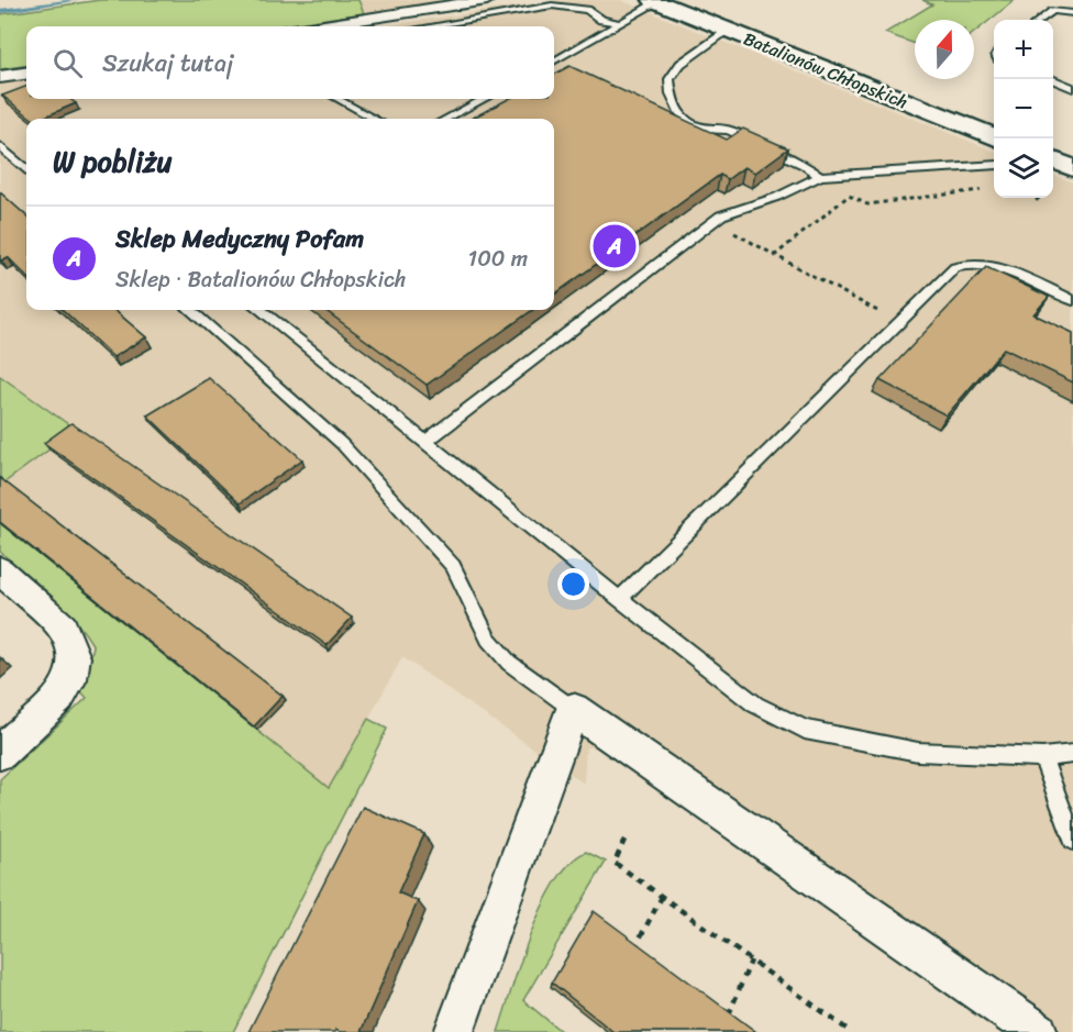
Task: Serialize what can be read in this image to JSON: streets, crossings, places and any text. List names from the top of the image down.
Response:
{
  "streets": {
    "street": ["Batalionów Chłopskich"]
  },
  "north": "top",
  "page": {
    "map_buttons": ["+", "−"],
    "search": "Szukaj tutaj",
    "heading": "W pobliżu",
    "list": [
      {
        "mark": "A",
        "name": "Sklep Medyczny Pofam",
        "note": "Sklep · Batalionów Chłopskich",
        "value": "100 m"
      }
    ],
    "pins": "A"
  }
}
